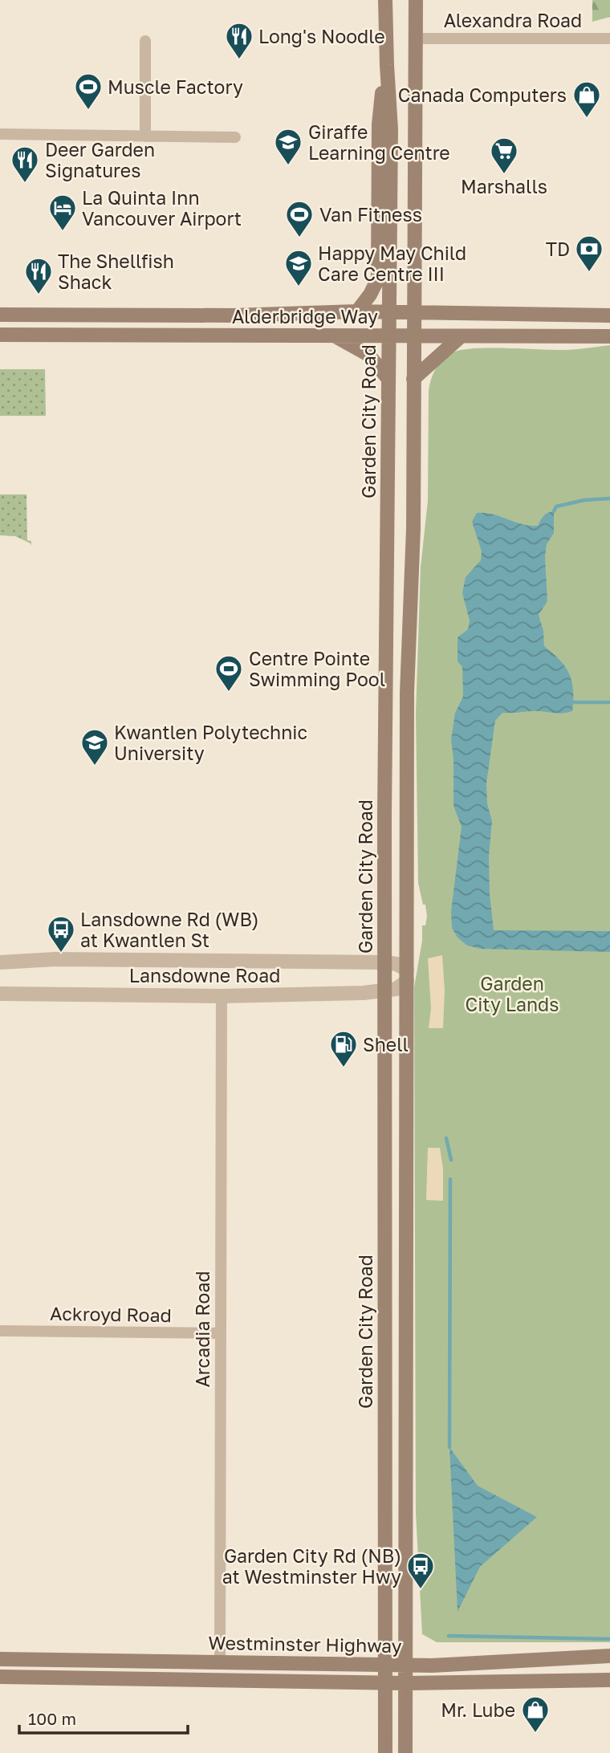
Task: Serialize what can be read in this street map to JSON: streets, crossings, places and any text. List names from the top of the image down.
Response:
{
  "streets": {
    "main road": ["Alderbridge Way", "Garden City Road", "Westminster Highway"],
    "street": [
      "Alexandra Road",
      "Lansdowne Road",
      "Ackroyd Road",
      "Arcadia Road"
    ]
  },
  "crossings": [
    ["Alderbridge Way", "Garden City Road"],
    ["Garden City Road", "Lansdowne Road"],
    ["Garden City Road", "Westminster Highway"],
    ["Lansdowne Road", "Arcadia Road"],
    ["Ackroyd Road", "Arcadia Road"],
    ["Arcadia Road", "Westminster Highway"]
  ],
  "parks": ["Garden City Lands"],
  "places": {
    "restaurant": ["Long's Noodle", "Deer Garden Signatures", "The Shellfish Shack"],
    "sports": ["Muscle Factory", "Van Fitness", "Centre Pointe Swimming Pool"],
    "shop": ["Canada Computers", "Mr. Lube"],
    "school or university": ["Giraffe Learning Centre", "Happy May Child Care Centre III", "Kwantlen Polytechnic University"],
    "supermarket": ["Marshalls"],
    "hotel": ["La Quinta Inn Vancouver Airport"],
    "bank": ["TD"],
    "bus stop": ["Lansdowne Rd (WB) at Kwantlen St", "Garden City Rd (NB) at Westminster Hwy"],
    "fuel station": ["Shell"]
  },
  "scale_bar": "100 m"
}
